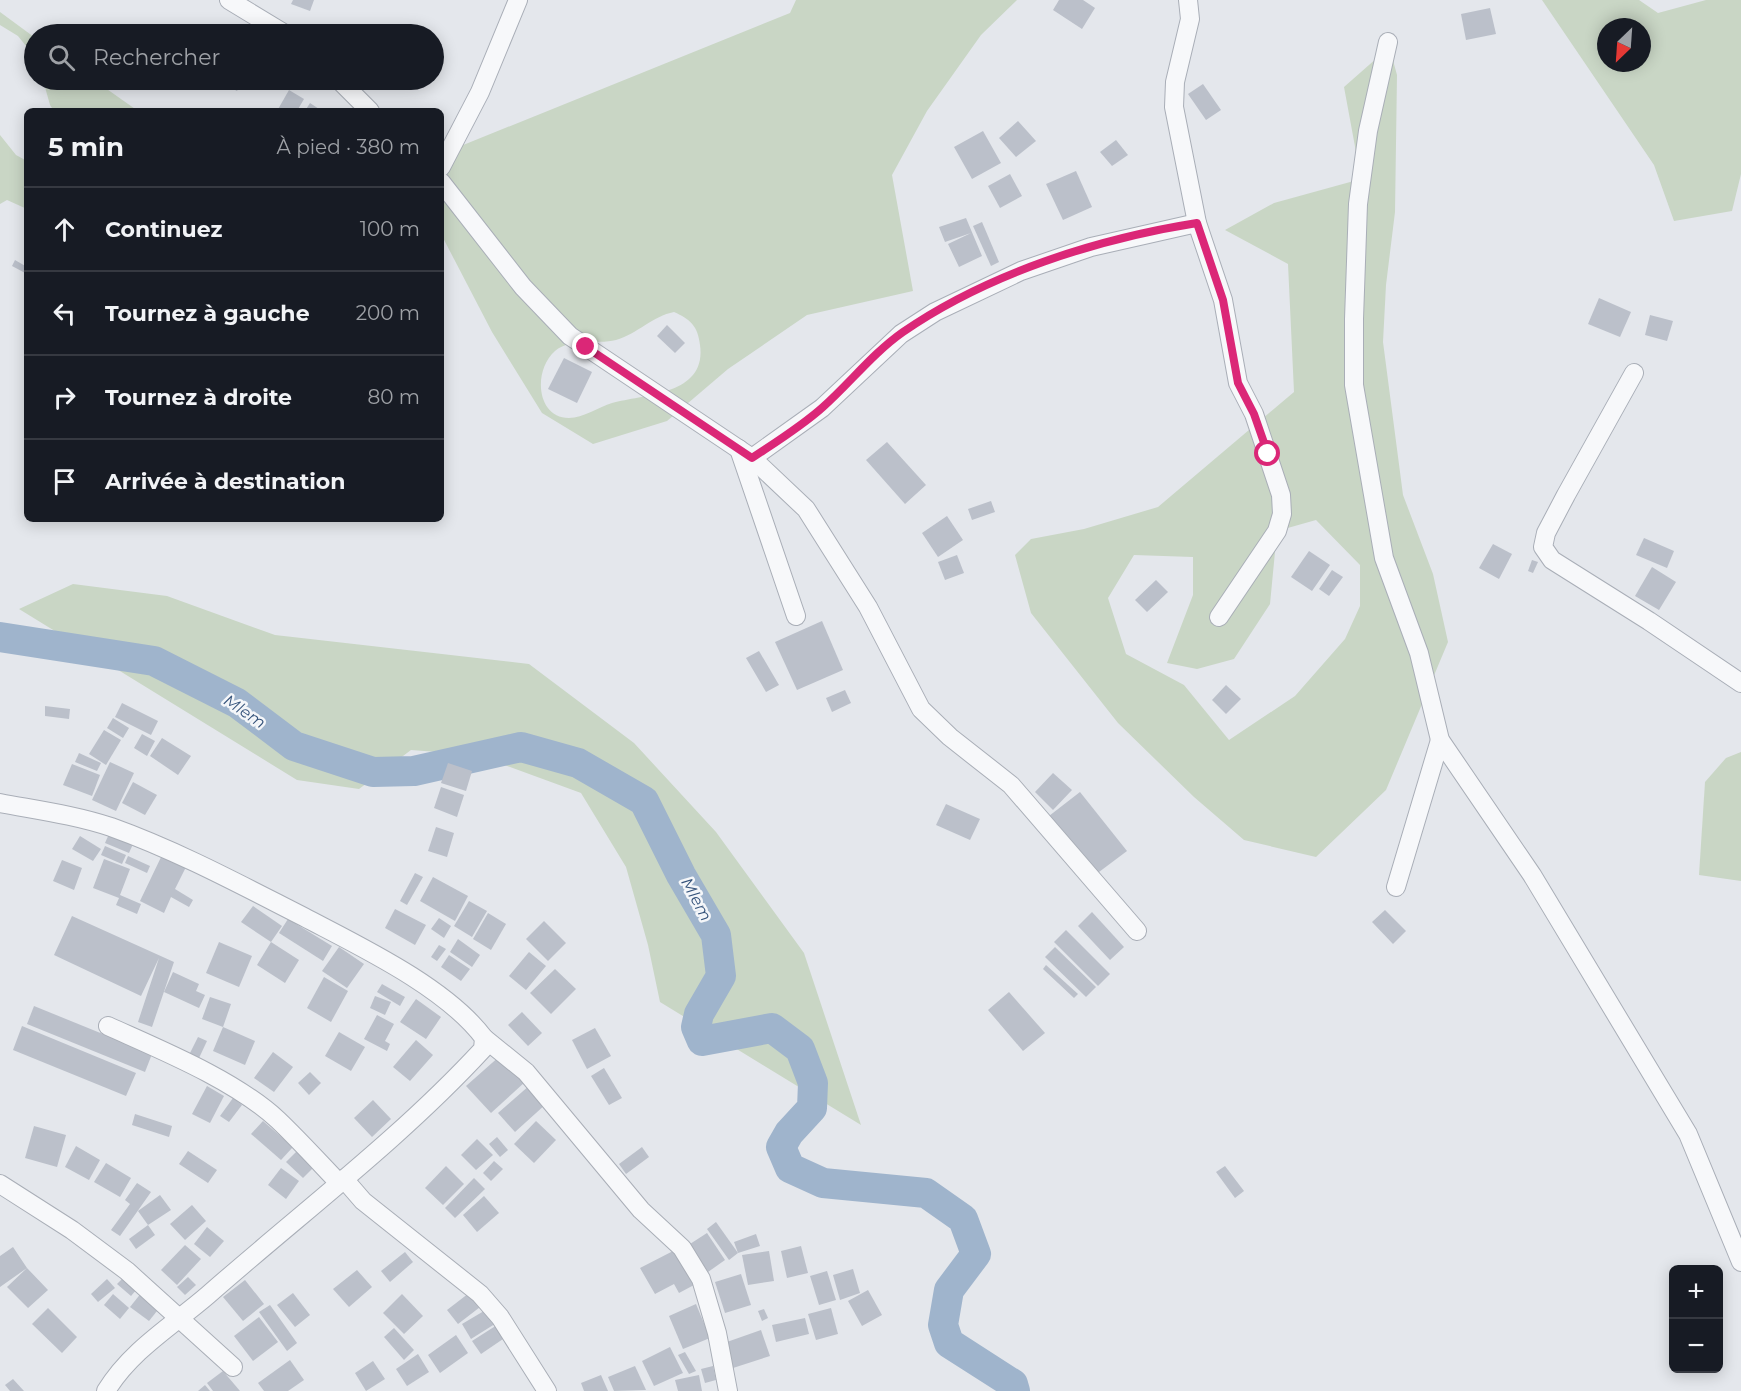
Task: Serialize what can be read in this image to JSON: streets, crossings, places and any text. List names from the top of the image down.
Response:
{
  "water": ["Mlem"],
  "north": "bottom left",
  "page": {
    "search": "Rechercher",
    "heading": ["5 min", "À pied · 380 m"],
    "list": [
      ["Continuez", "100 m"],
      ["Tournez à gauche", "200 m"],
      ["Tournez à droite", "80 m"],
      "Arrivée à destination"
    ],
    "map_buttons": ["+", "−"]
  }
}
